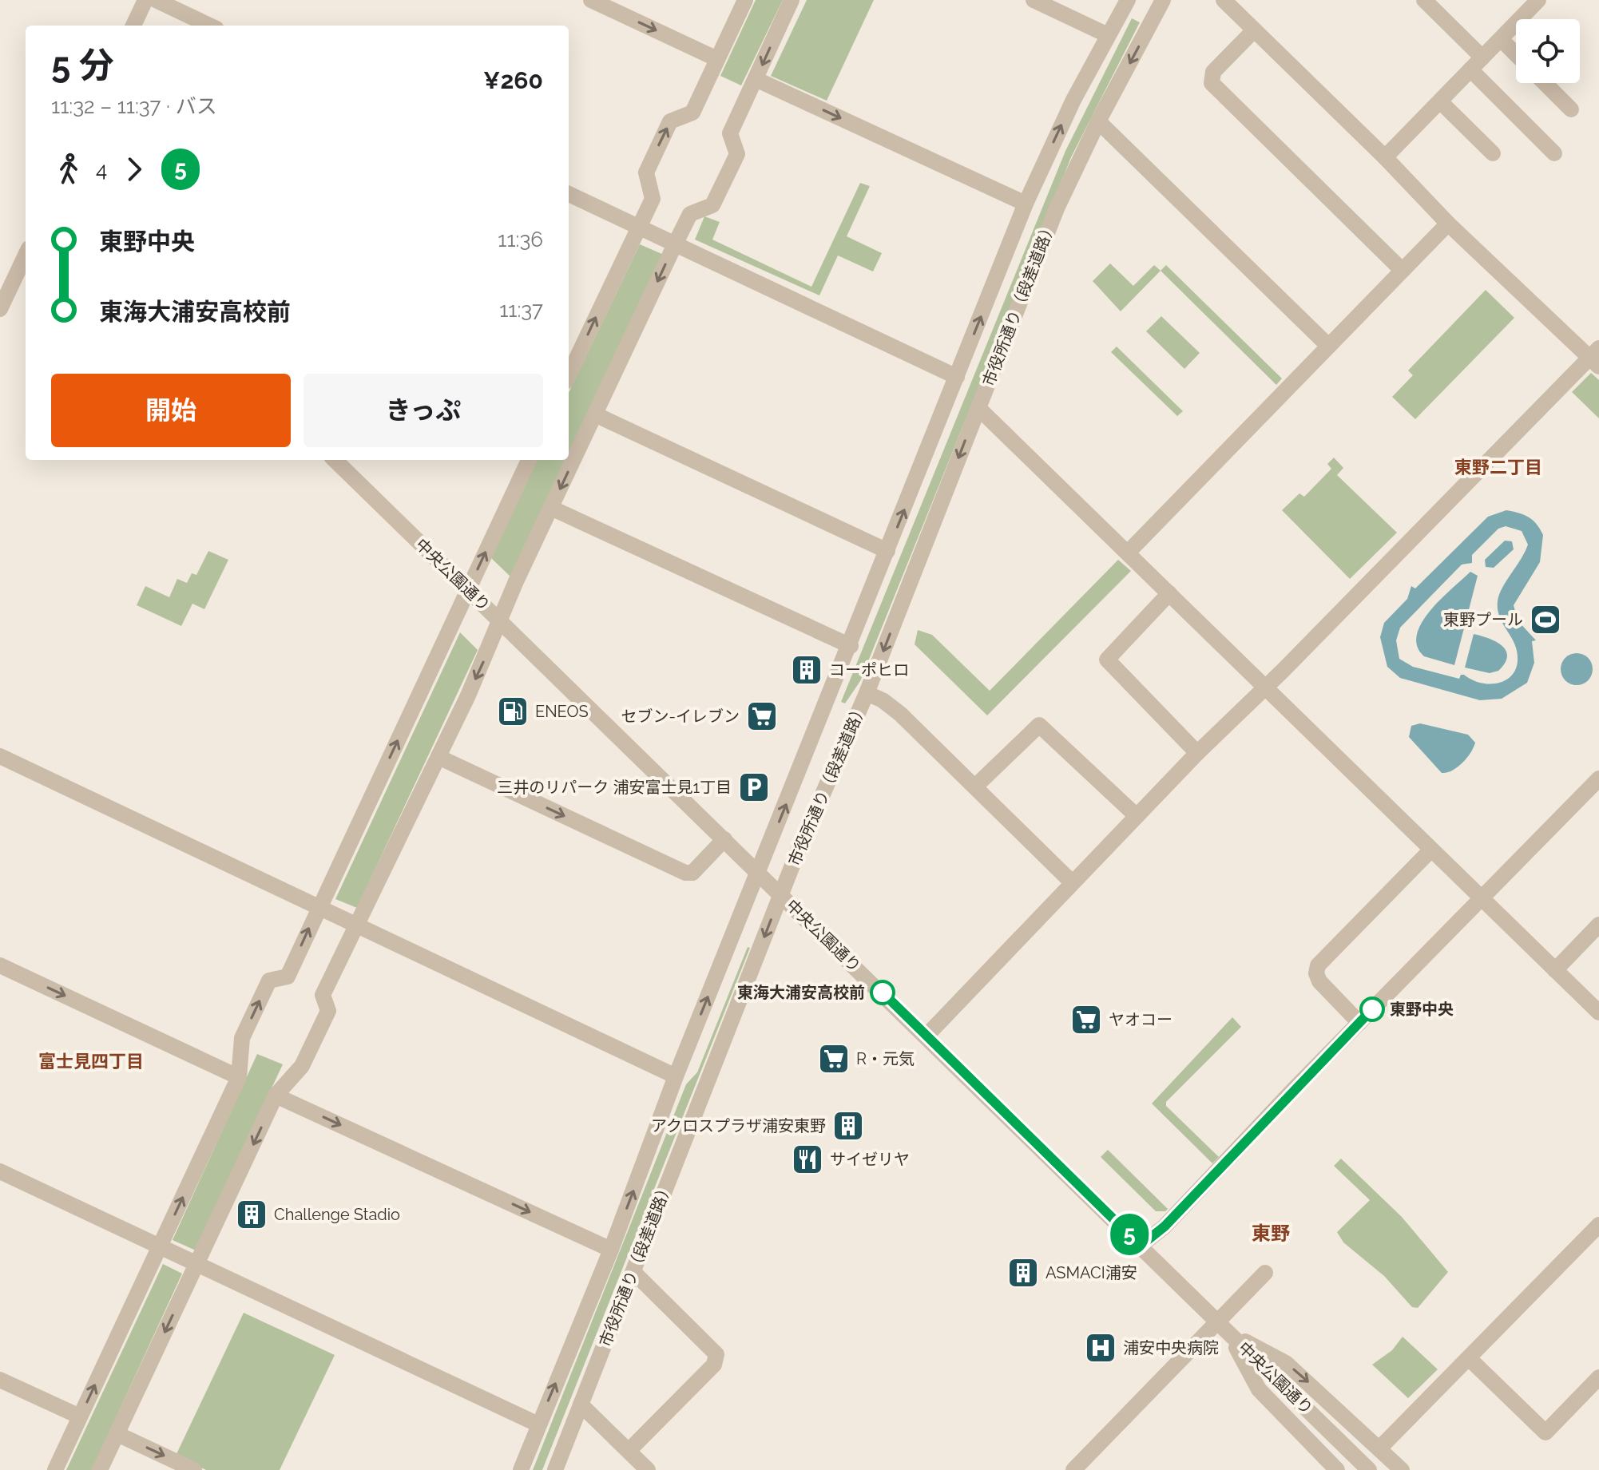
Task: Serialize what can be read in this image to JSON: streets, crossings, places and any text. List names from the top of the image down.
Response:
{
  "streets": {
    "street": ["市役所通り（段差道路）", "中央公園通り"]
  },
  "crossings": [
    ["市役所通り（段差道路）", "中央公園通り"]
  ],
  "districts": ["東野二丁目", "富士見四丁目", "東野"],
  "places": {
    "sports": ["東野プール"],
    "building": [
      "コーポヒロ",
      "アクロスプラザ浦安東野",
      "Challenge Stadio",
      "ASMACI浦安"
    ],
    "fuel station": ["ENEOS"],
    "supermarket": ["セブン-イレブン", "ヤオコー", "R・元気"],
    "parking": ["三井のリパーク 浦安富士見1丁目"],
    "other": ["東海大浦安高校前", "東野中央"],
    "restaurant": ["サイゼリヤ"],
    "hospital": ["浦安中央病院"]
  },
  "lines": ["bus line 5"],
  "page": {
    "on_map": "5",
    "heading": ["5 分", "11:32 – 11:37 · バス", "¥260"],
    "legs": ["4", "5"],
    "list": [
      {
        "name": "東野中央",
        "value": "11:36"
      },
      {
        "name": "東海大浦安高校前",
        "value": "11:37"
      }
    ],
    "buttons": ["開始", "きっぷ"]
  }
}
